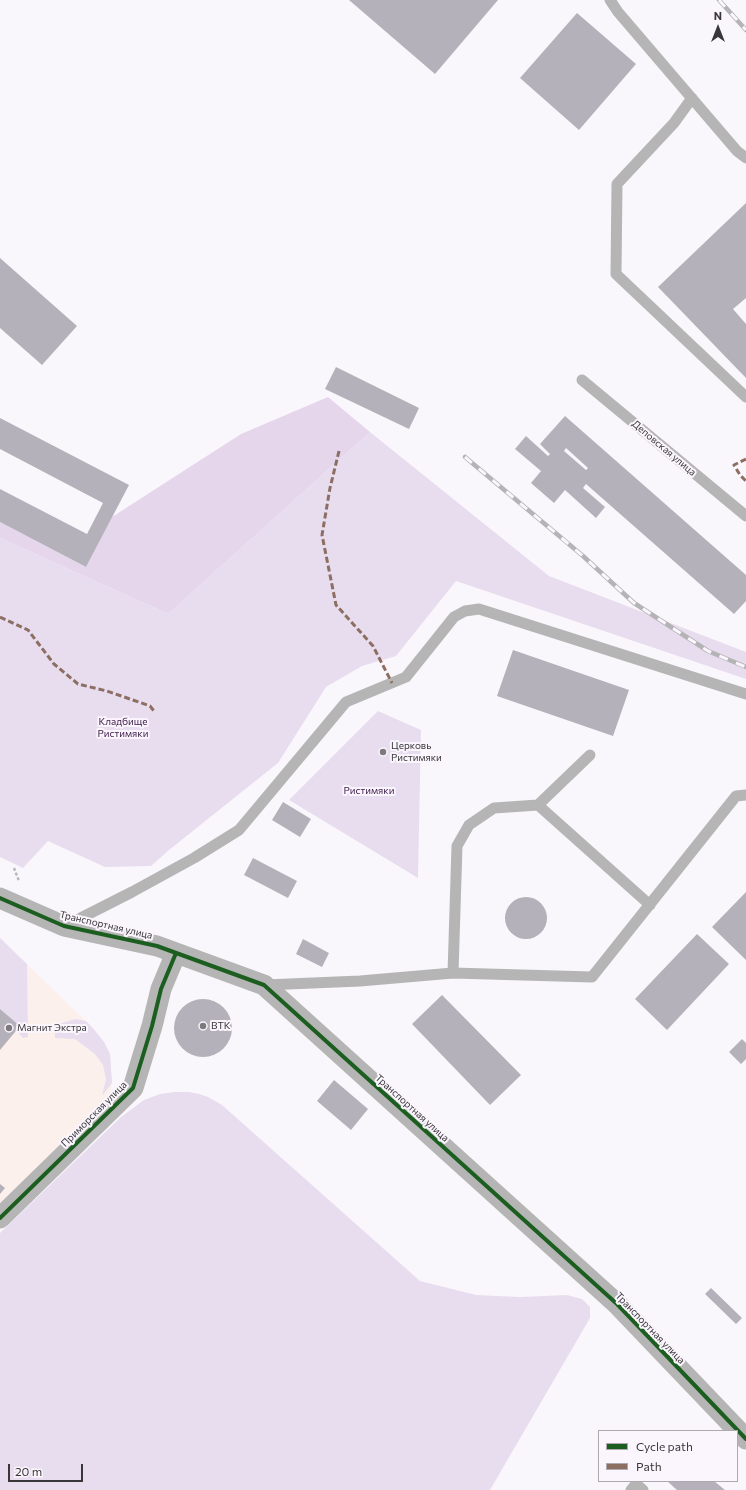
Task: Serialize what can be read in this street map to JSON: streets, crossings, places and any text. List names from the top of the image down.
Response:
{
  "streets": {
    "street": ["Транспортная улица", "Приморская улица"],
    "lane": ["Деповская улица"]
  },
  "crossings": [
    ["Транспортная улица", "Приморская улица"]
  ],
  "parks": ["Кладбище Ристимяки", "Ристимяки"],
  "places": ["Церковь Ристимяки", "ВТК", "Магнит Экстра"],
  "legend": ["Cycle path", "Path"],
  "scale_bar": "20 m",
  "north": "top"
}
